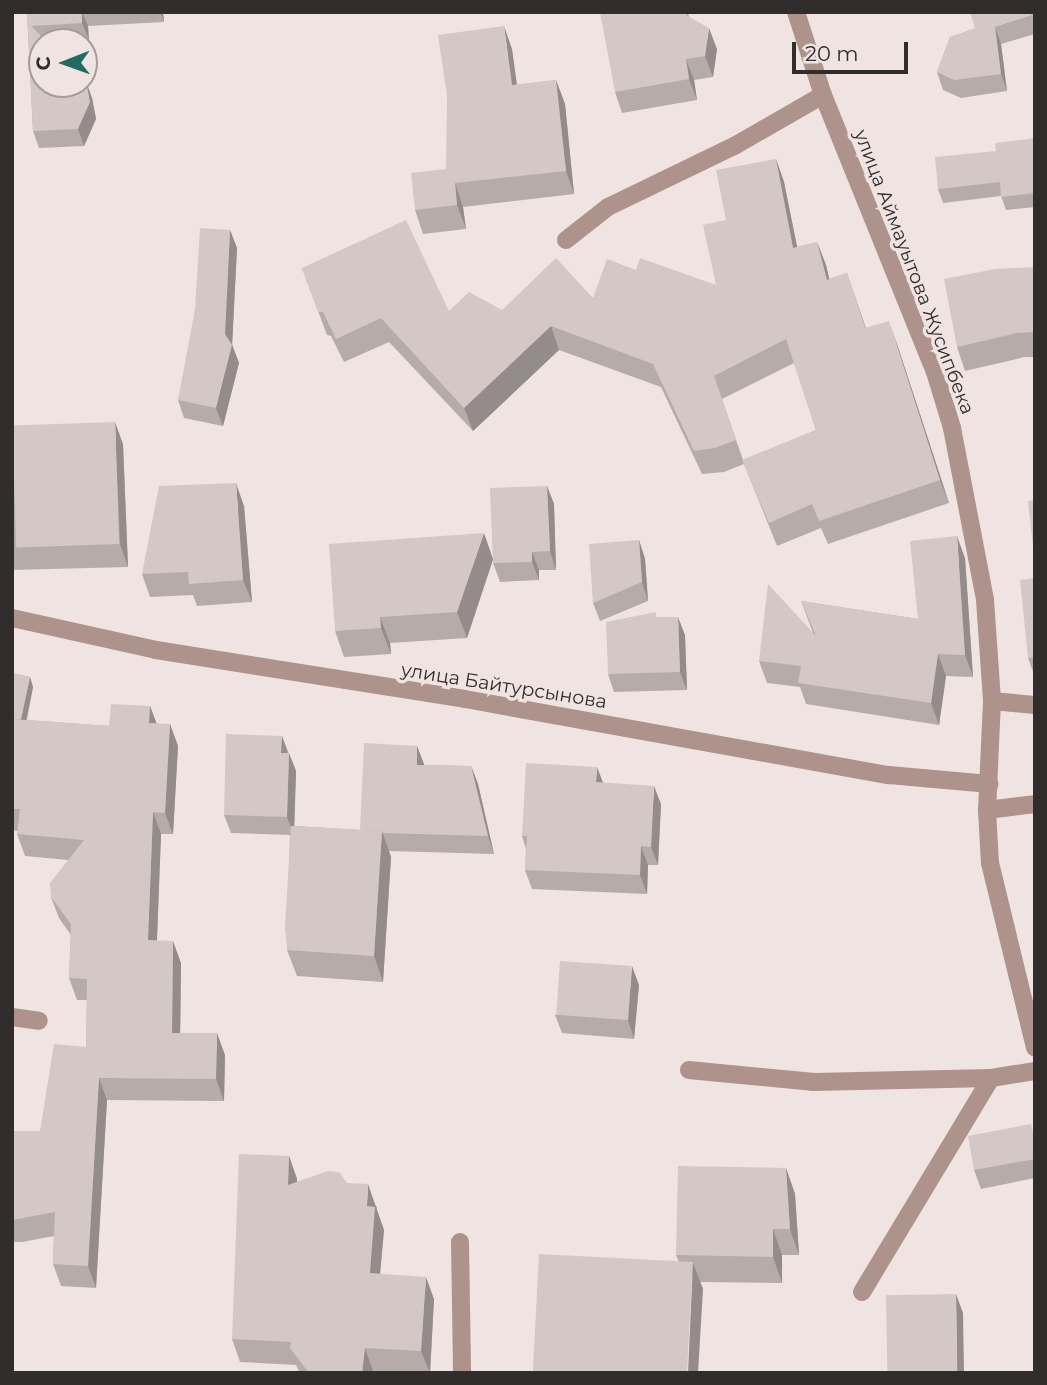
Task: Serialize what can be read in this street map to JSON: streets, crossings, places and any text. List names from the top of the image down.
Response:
{
  "streets": {
    "street": ["улица Аймауытова Жусипбека", "улица Байтурсынова"]
  },
  "crossings": [
    ["улица Аймауытова Жусипбека", "улица Байтурсынова"]
  ],
  "scale_bar": "20 m",
  "north": "left"
}
